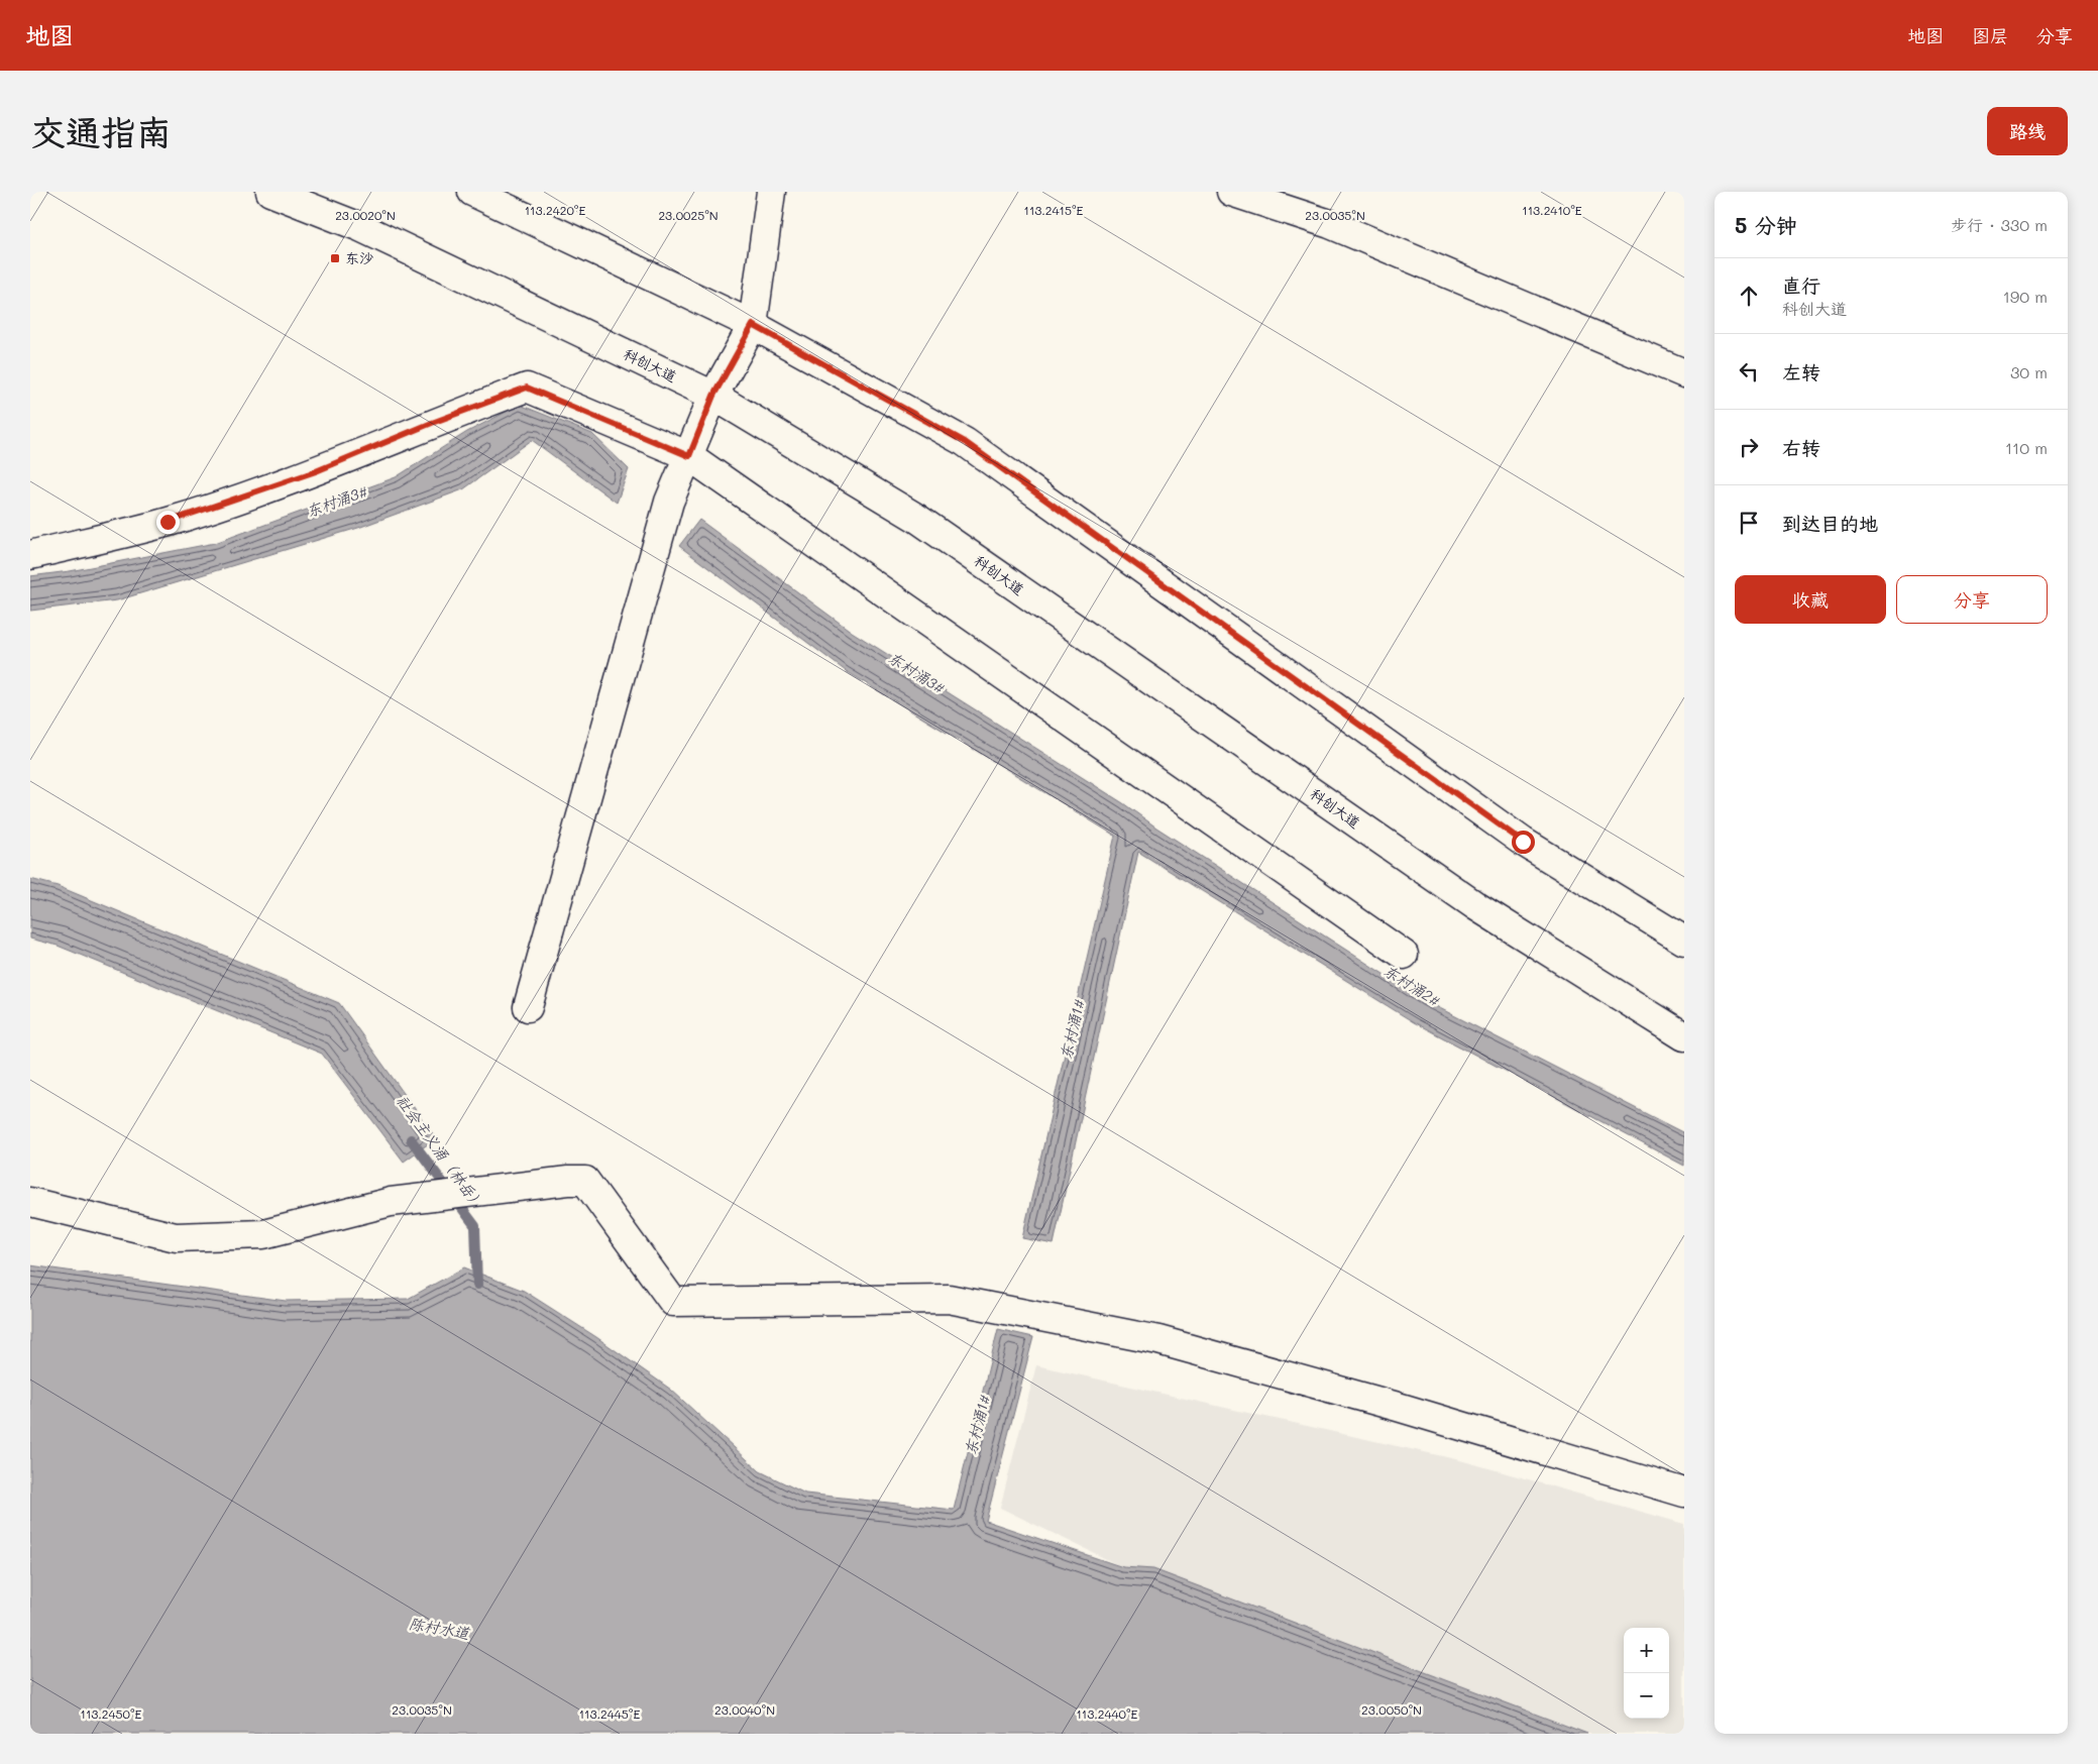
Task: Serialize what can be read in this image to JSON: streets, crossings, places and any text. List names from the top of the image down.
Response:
{
  "streets": {
    "street": ["科创大道"]
  },
  "water": [
    "东村涌3#",
    "东村涌2#",
    "东村涌1#",
    "社会主义涌（林岳）",
    "陈村水道"
  ],
  "places": {
    "transit": ["东沙"]
  },
  "page": {
    "header": "地图",
    "nav": ["地图", "图层", "分享"],
    "buttons": [
      "路线",
      ["收藏", "分享"]
    ],
    "title": "交通指南",
    "heading": ["5 分钟", "步行 · 330 m"],
    "list": [
      ["直行", "科创大道", "190 m"],
      ["左转", "30 m"],
      ["右转", "110 m"],
      "到达目的地"
    ],
    "map_buttons": ["+", "−"]
  },
  "coordinates": [
    "113.2420°E",
    "113.2415°E",
    "113.2410°E",
    "23.0020°N",
    "23.0025°N",
    "23.0035°N",
    "23.0040°N",
    "23.0050°N",
    "113.2450°E",
    "113.2445°E",
    "113.2440°E"
  ]
}
